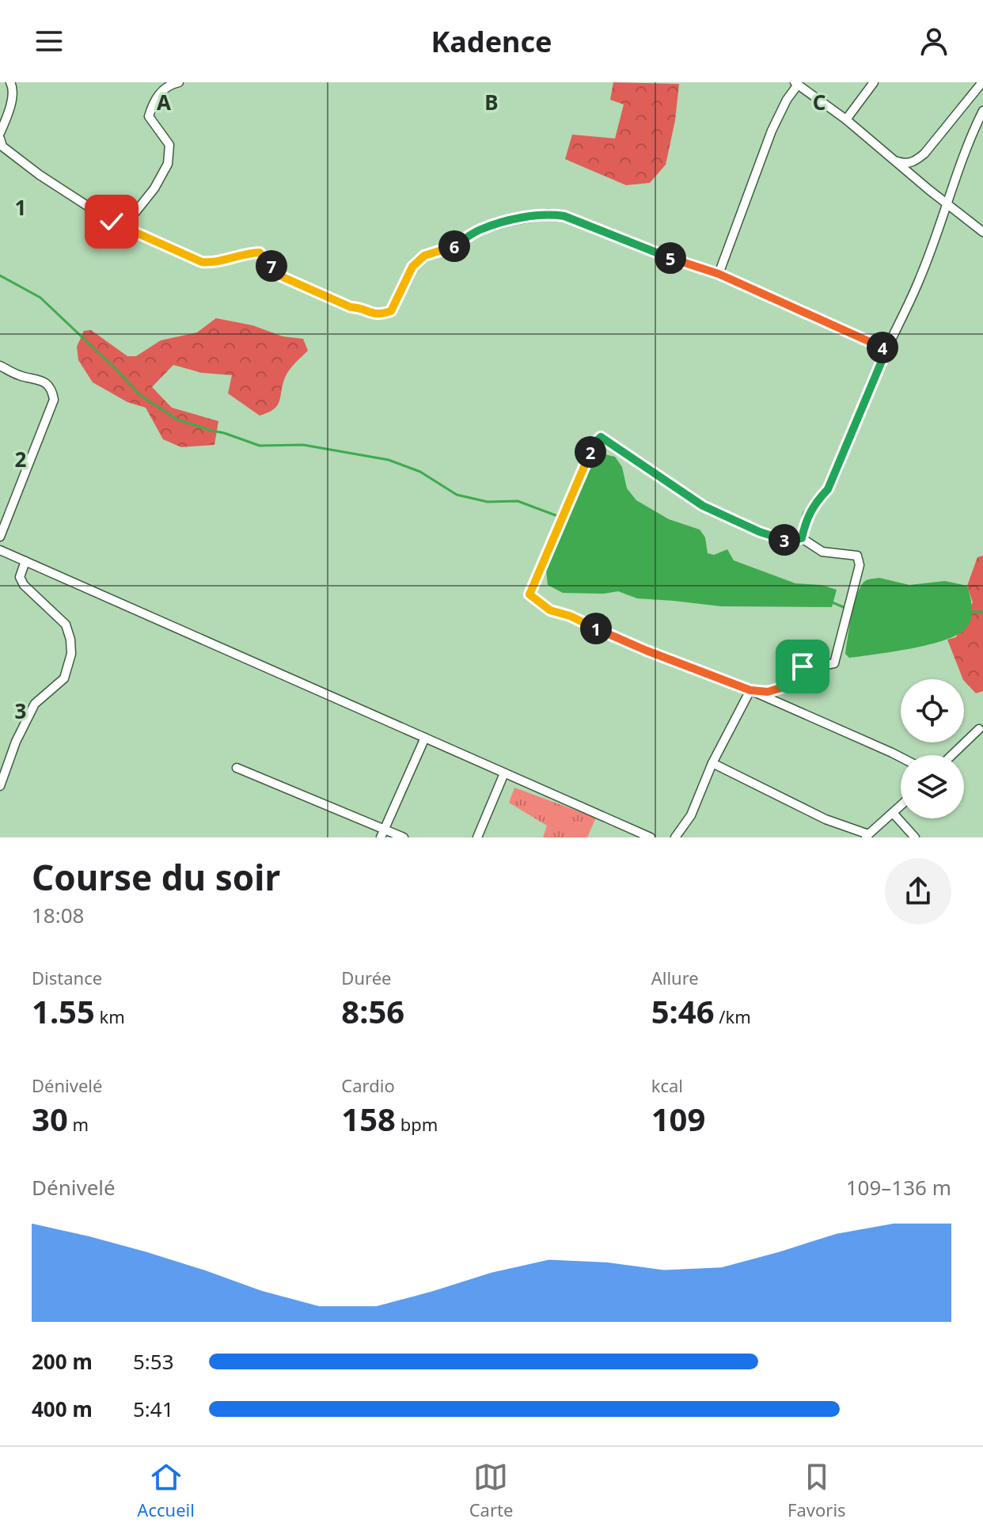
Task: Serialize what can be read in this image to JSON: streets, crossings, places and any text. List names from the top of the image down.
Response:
{
  "page": {
    "header": "Kadence",
    "pins": [
      "6",
      "5",
      "7",
      "4",
      "2",
      "3",
      "1"
    ],
    "heading": ["Course du soir", "18:08"],
    "stats": [
      ["Distance", "1.55 km"],
      ["Durée", "8:56"],
      ["Allure", "5:46 /km"],
      ["Dénivelé", "30 m"],
      ["Cardio", "158 bpm"],
      ["kcal", "109"]
    ],
    "chart": ["Dénivelé", "109–136 m"],
    "list": [
      {
        "name": "200 m",
        "note": "5:53"
      },
      {
        "name": "400 m",
        "note": "5:41"
      }
    ],
    "tabs": ["Accueil", "Carte", "Favoris"]
  },
  "grid": {
    "columns": ["A", "B", "C"],
    "rows": ["1", "2", "3"]
  }
}
